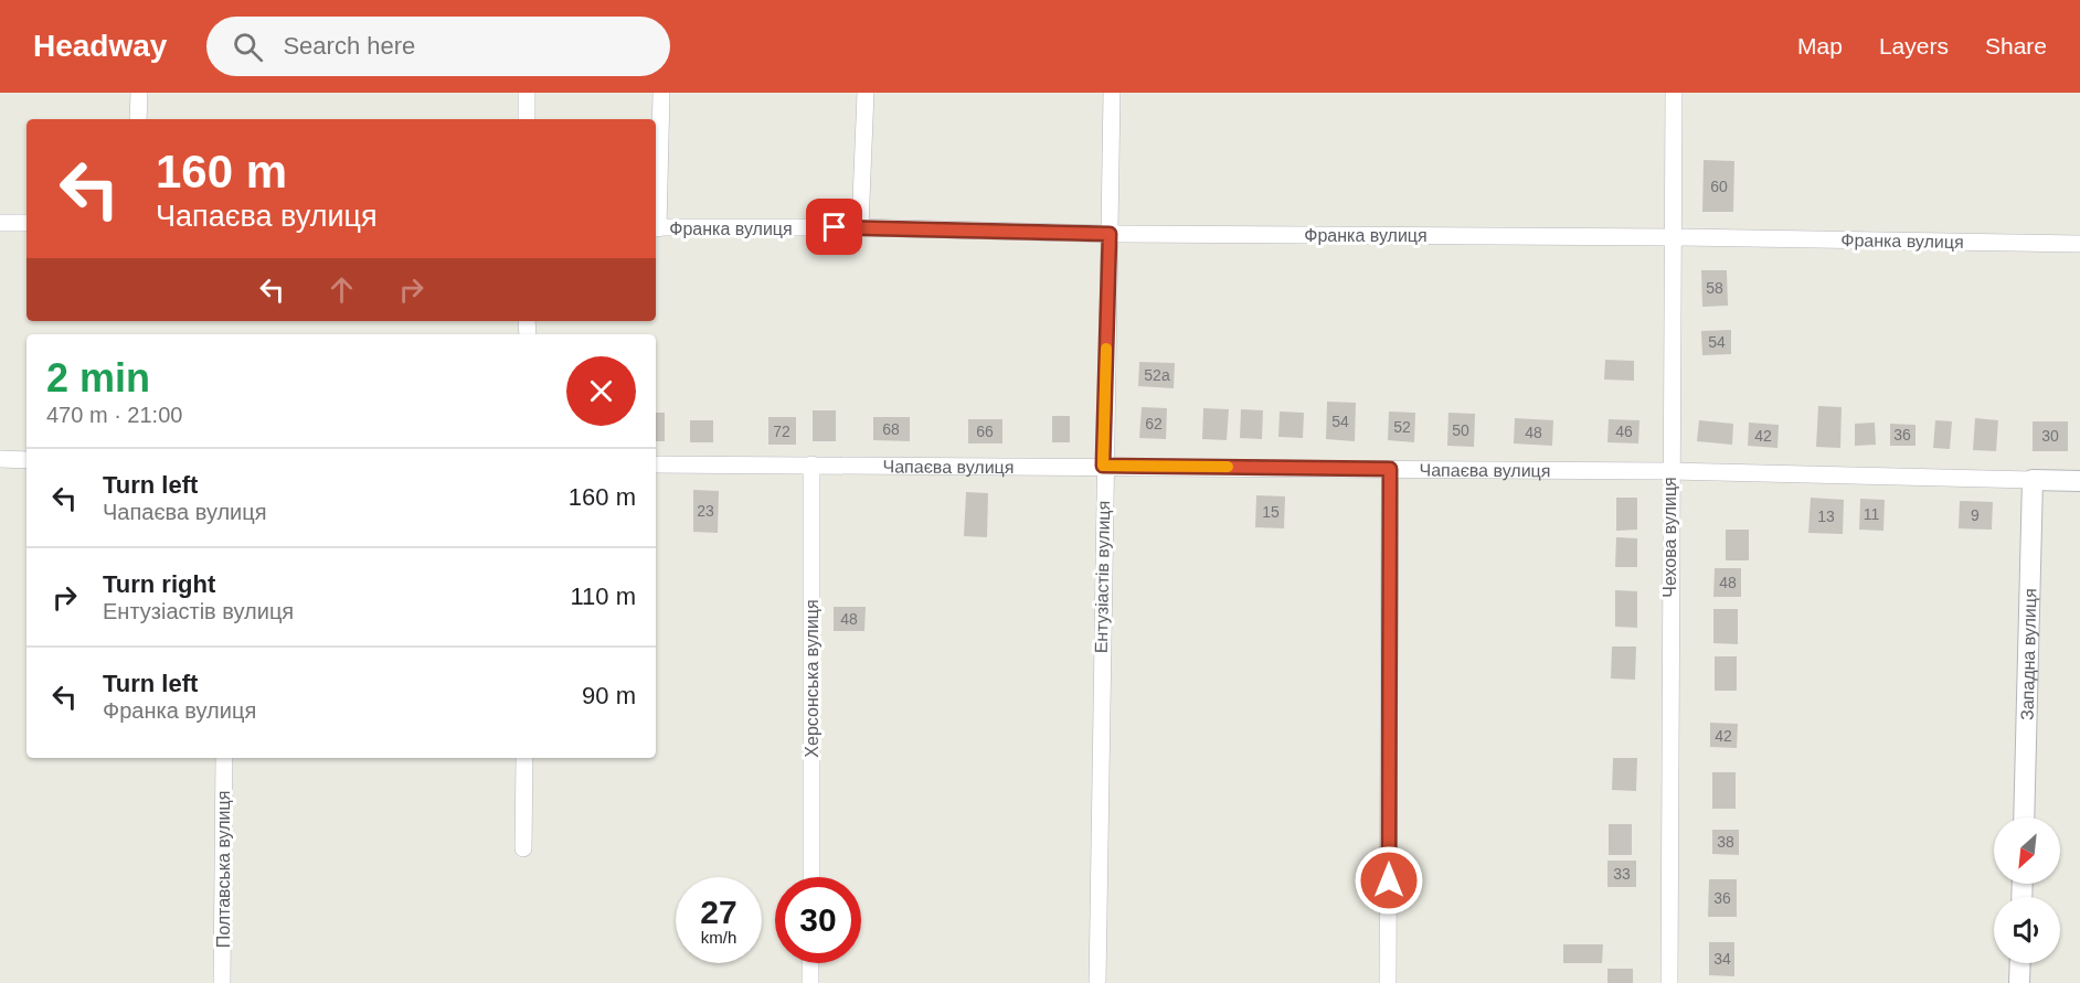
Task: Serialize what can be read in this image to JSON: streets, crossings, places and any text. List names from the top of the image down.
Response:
{
  "streets": {
    "street": [
      "Франка вулиця",
      "Чапаєва вулиця",
      "Чехова вулиця",
      "Ентузіастів вулиця",
      "Западна вулиця",
      "Херсонська вулиця",
      "Полтавська вулиця"
    ]
  },
  "crossings": [
    ["Франка вулиця", "Чехова вулиця"],
    ["Франка вулиця", "Ентузіастів вулиця"],
    ["Чапаєва вулиця", "Чехова вулиця"],
    ["Чапаєва вулиця", "Ентузіастів вулиця"],
    ["Чапаєва вулиця", "Западна вулиця"],
    ["Чапаєва вулиця", "Херсонська вулиця"]
  ],
  "house_numbers": [
    "60",
    "58",
    "54",
    "52а",
    "54",
    "62",
    "52",
    "68",
    "50",
    "72",
    "66",
    "46",
    "48",
    "36",
    "42",
    "30",
    "23",
    "15",
    "11",
    "9",
    "13",
    "48",
    "48",
    "42",
    "38",
    "33",
    "36",
    "34"
  ],
  "north": "bottom left",
  "page": {
    "header": "Headway",
    "search": "Search here",
    "nav": ["Map", "Layers", "Share"],
    "turn": ["160 m", "Чапаєва вулиця"],
    "heading": ["2 min", "470 m · 21:00"],
    "list": [
      {
        "name": "Turn left",
        "note": "Чапаєва вулиця",
        "value": "160 m"
      },
      {
        "name": "Turn right",
        "note": "Ентузіастів вулиця",
        "value": "110 m"
      },
      {
        "name": "Turn left",
        "note": "Франка вулиця",
        "value": "90 m"
      }
    ],
    "speed": "27 km/h",
    "limit": "30"
  }
}
